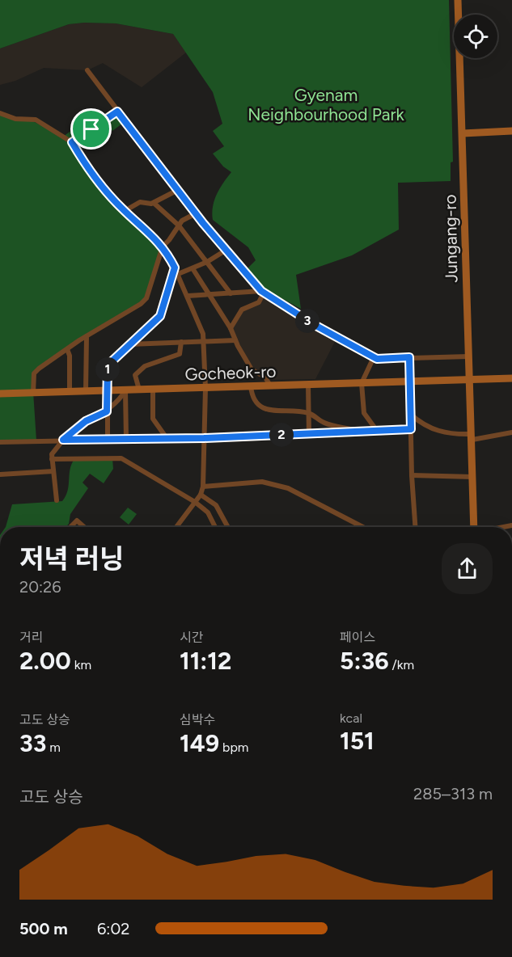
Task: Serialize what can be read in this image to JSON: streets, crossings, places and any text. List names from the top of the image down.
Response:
{
  "streets": {
    "main road": ["Jungang-ro", "Gocheok-ro"]
  },
  "crossings": [
    ["Jungang-ro", "Gocheok-ro"]
  ],
  "parks": ["Gyenam Neighbourhood Park"],
  "page": {
    "pins": ["3", "1", "2"],
    "heading": ["저녁 러닝", "20:26"],
    "stats": [
      ["거리", "2.00 km"],
      ["시간", "11:12"],
      ["페이스", "5:36 /km"],
      ["고도 상승", "33 m"],
      ["심박수", "149 bpm"],
      ["kcal", "151"]
    ],
    "chart": ["고도 상승", "285–313 m"],
    "list": [
      {
        "name": "500 m",
        "note": "6:02"
      }
    ]
  }
}
